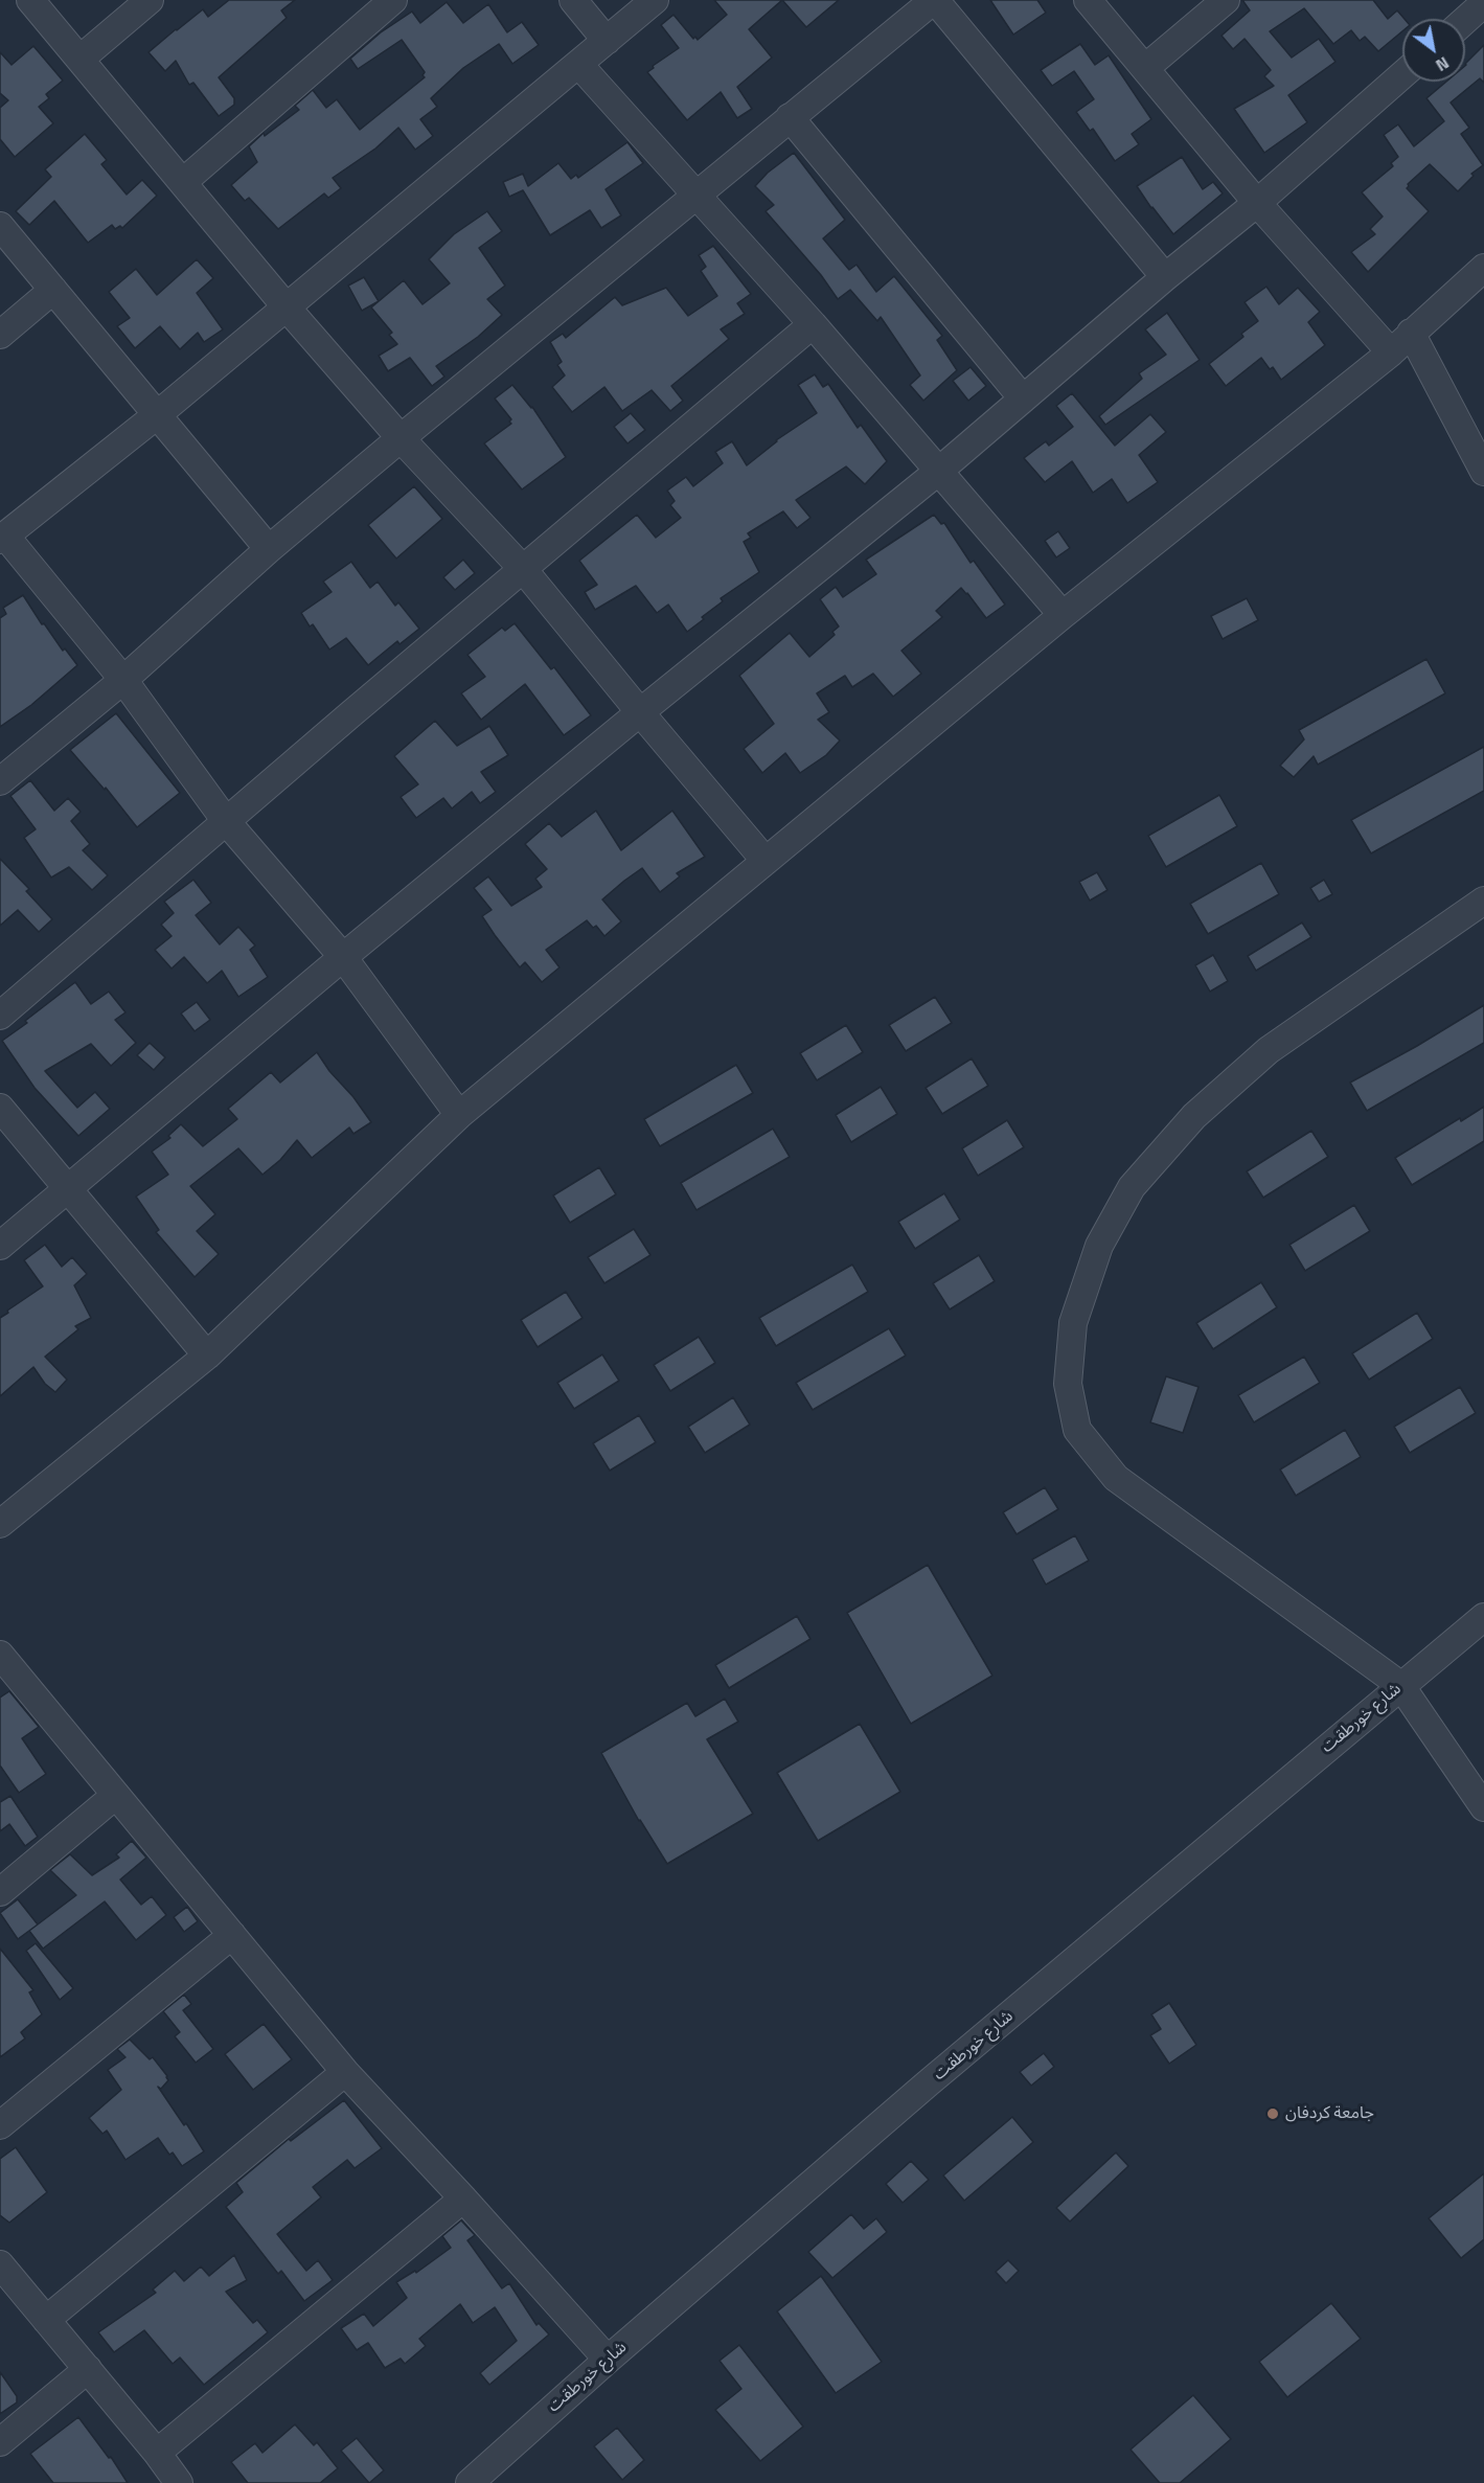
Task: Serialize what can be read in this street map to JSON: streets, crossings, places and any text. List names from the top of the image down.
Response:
{
  "streets": {
    "street": ["شارع خورطقت"]
  },
  "places": ["جامعة كردفان"],
  "north": "bottom right"
}
